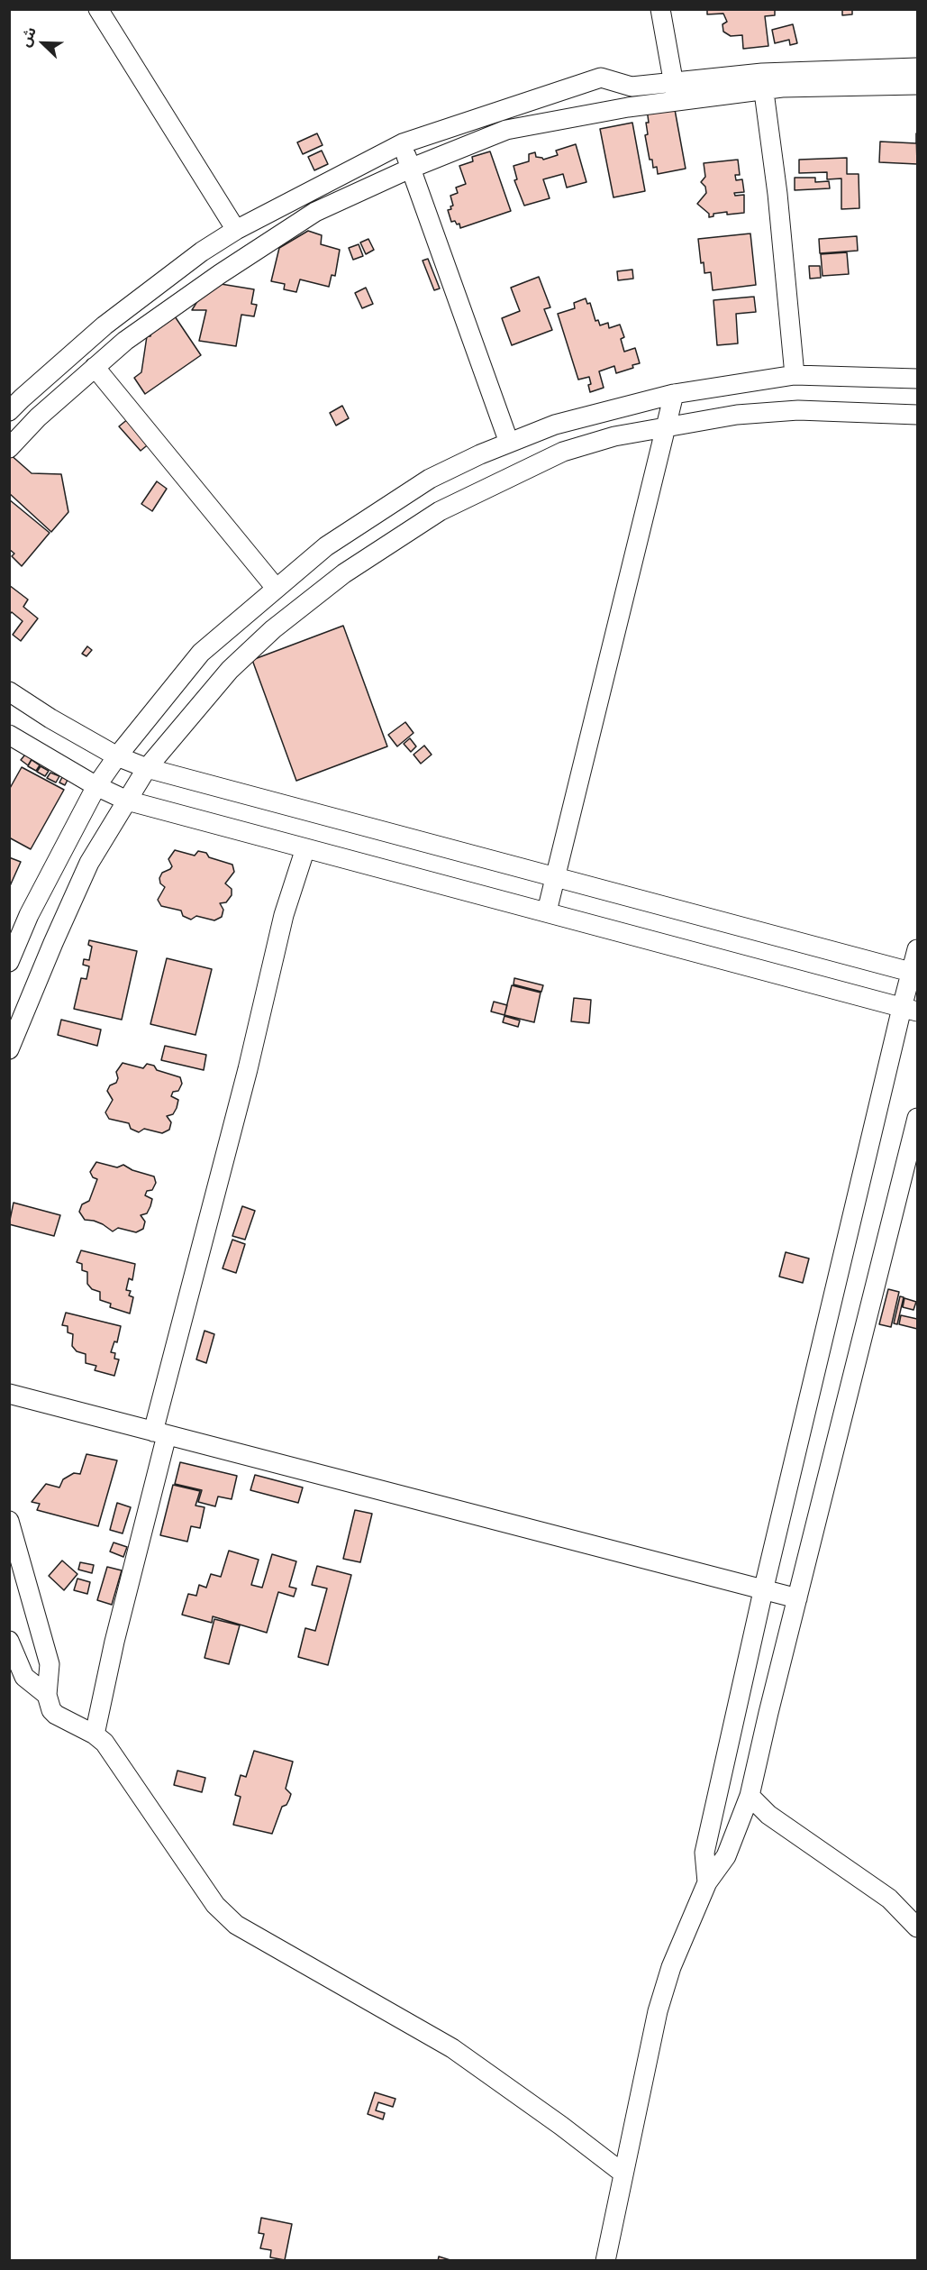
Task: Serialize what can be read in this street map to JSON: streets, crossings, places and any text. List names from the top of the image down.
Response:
{
  "north": "top left"
}
